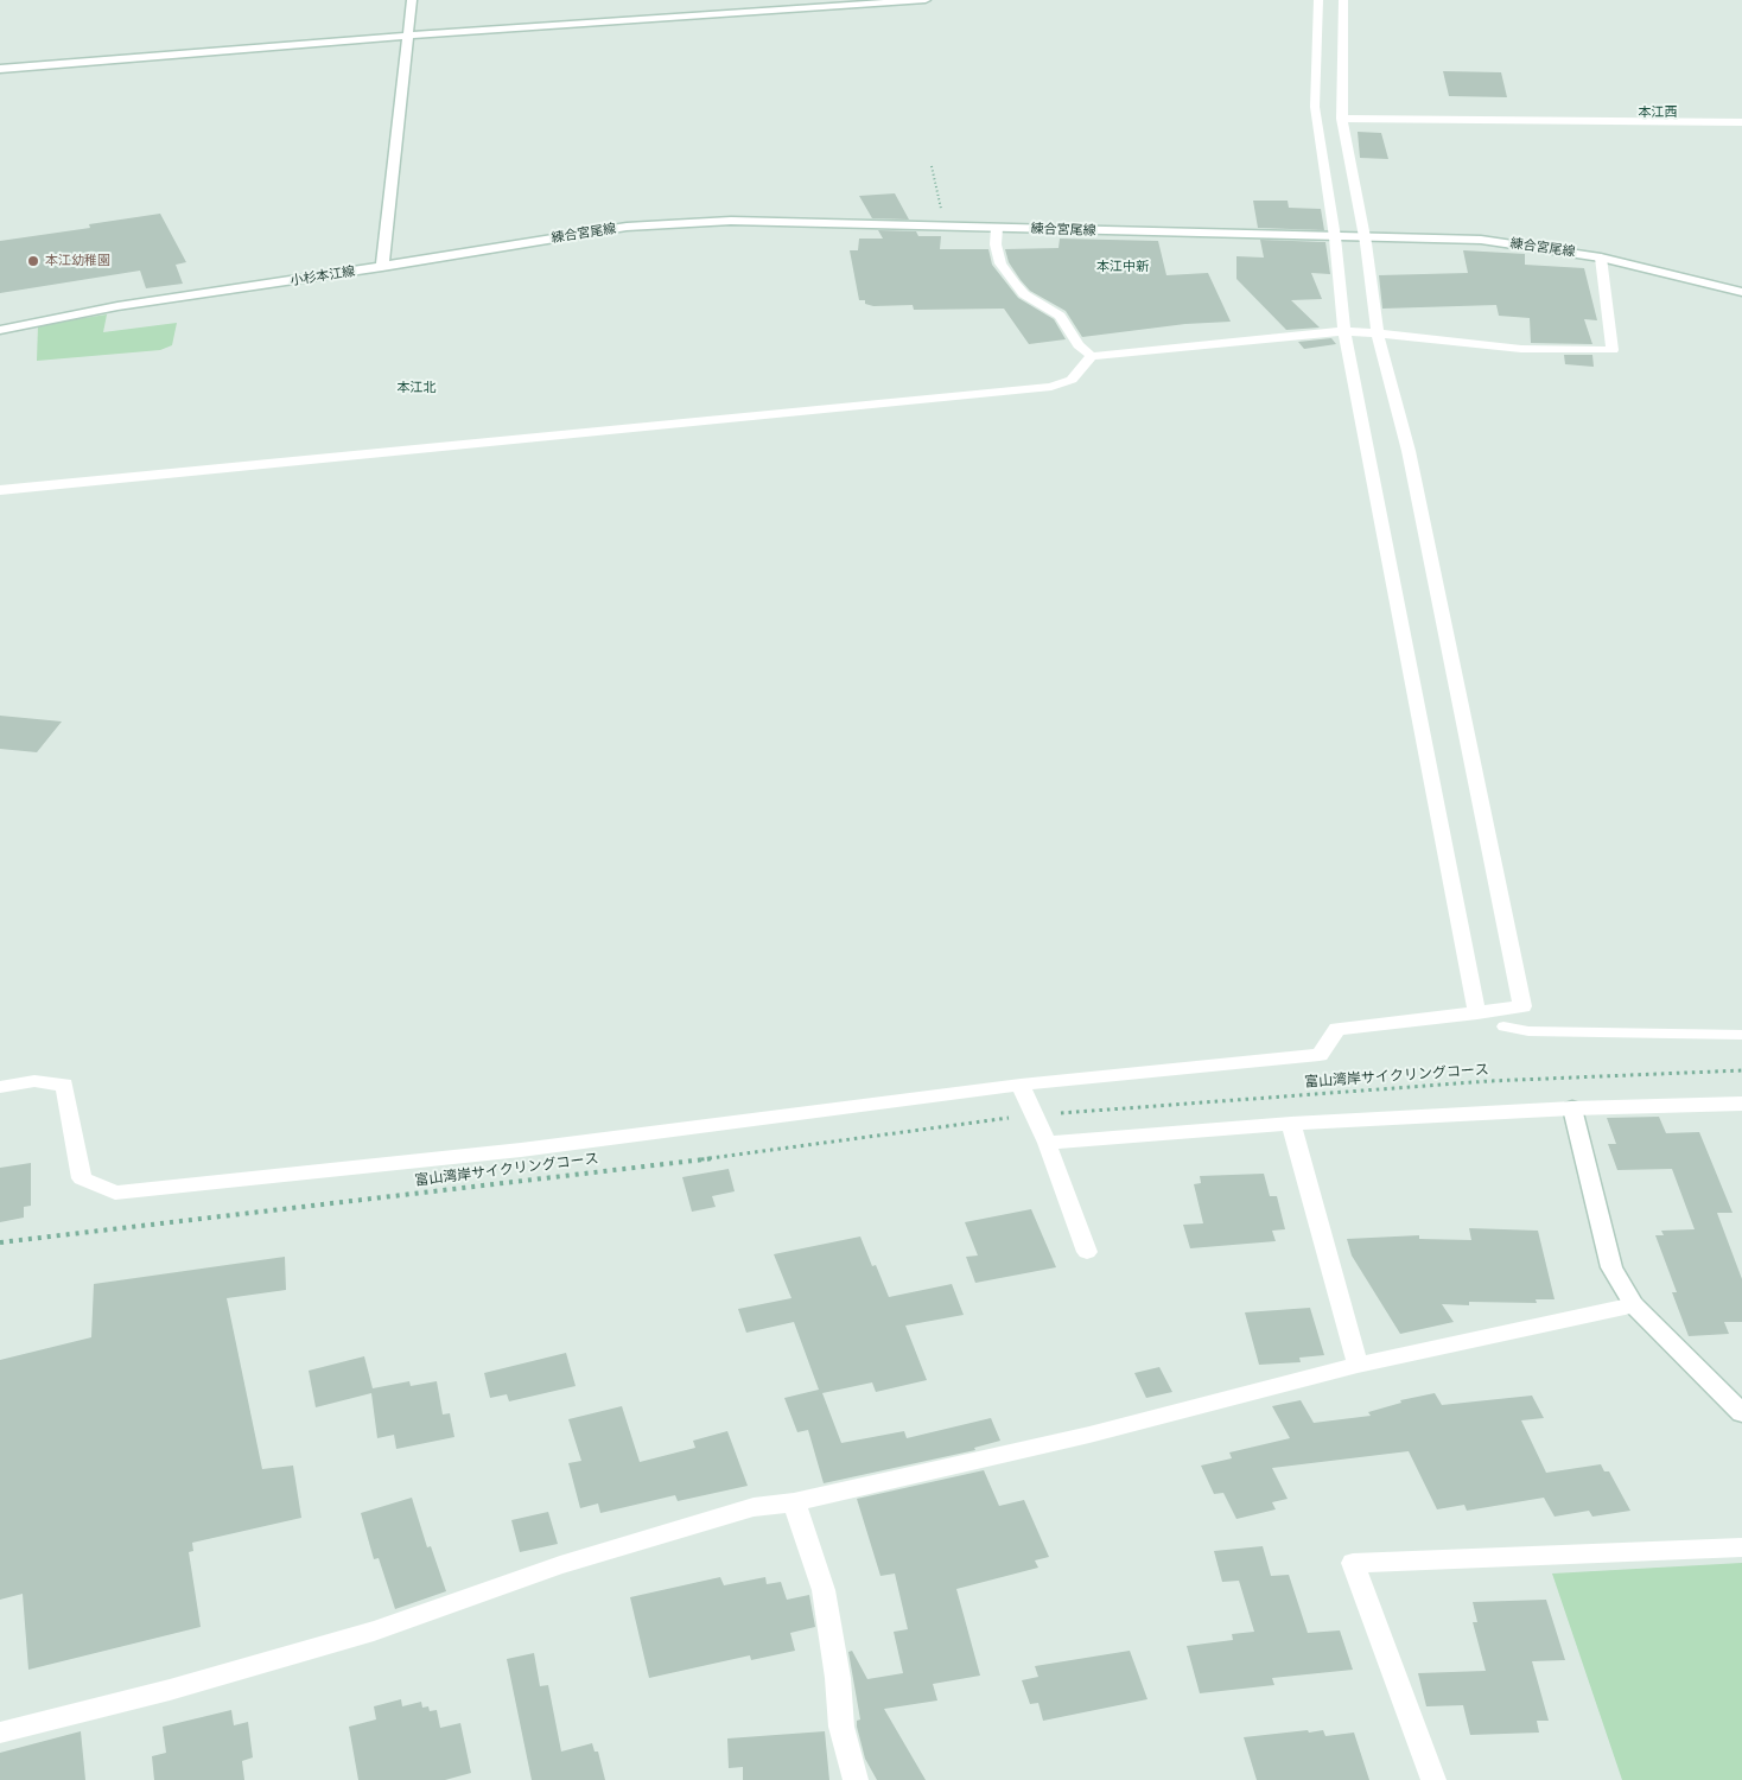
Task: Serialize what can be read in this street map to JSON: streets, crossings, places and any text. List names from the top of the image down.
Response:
{
  "streets": {
    "street": ["練合宮尾線", "小杉本江線"],
    "path": ["富山湾岸サイクリングコース"]
  },
  "crossings": [
    ["練合宮尾線", "小杉本江線"]
  ],
  "districts": ["本江西", "本江中新", "本江北"],
  "places": ["本江幼稚園"]
}
